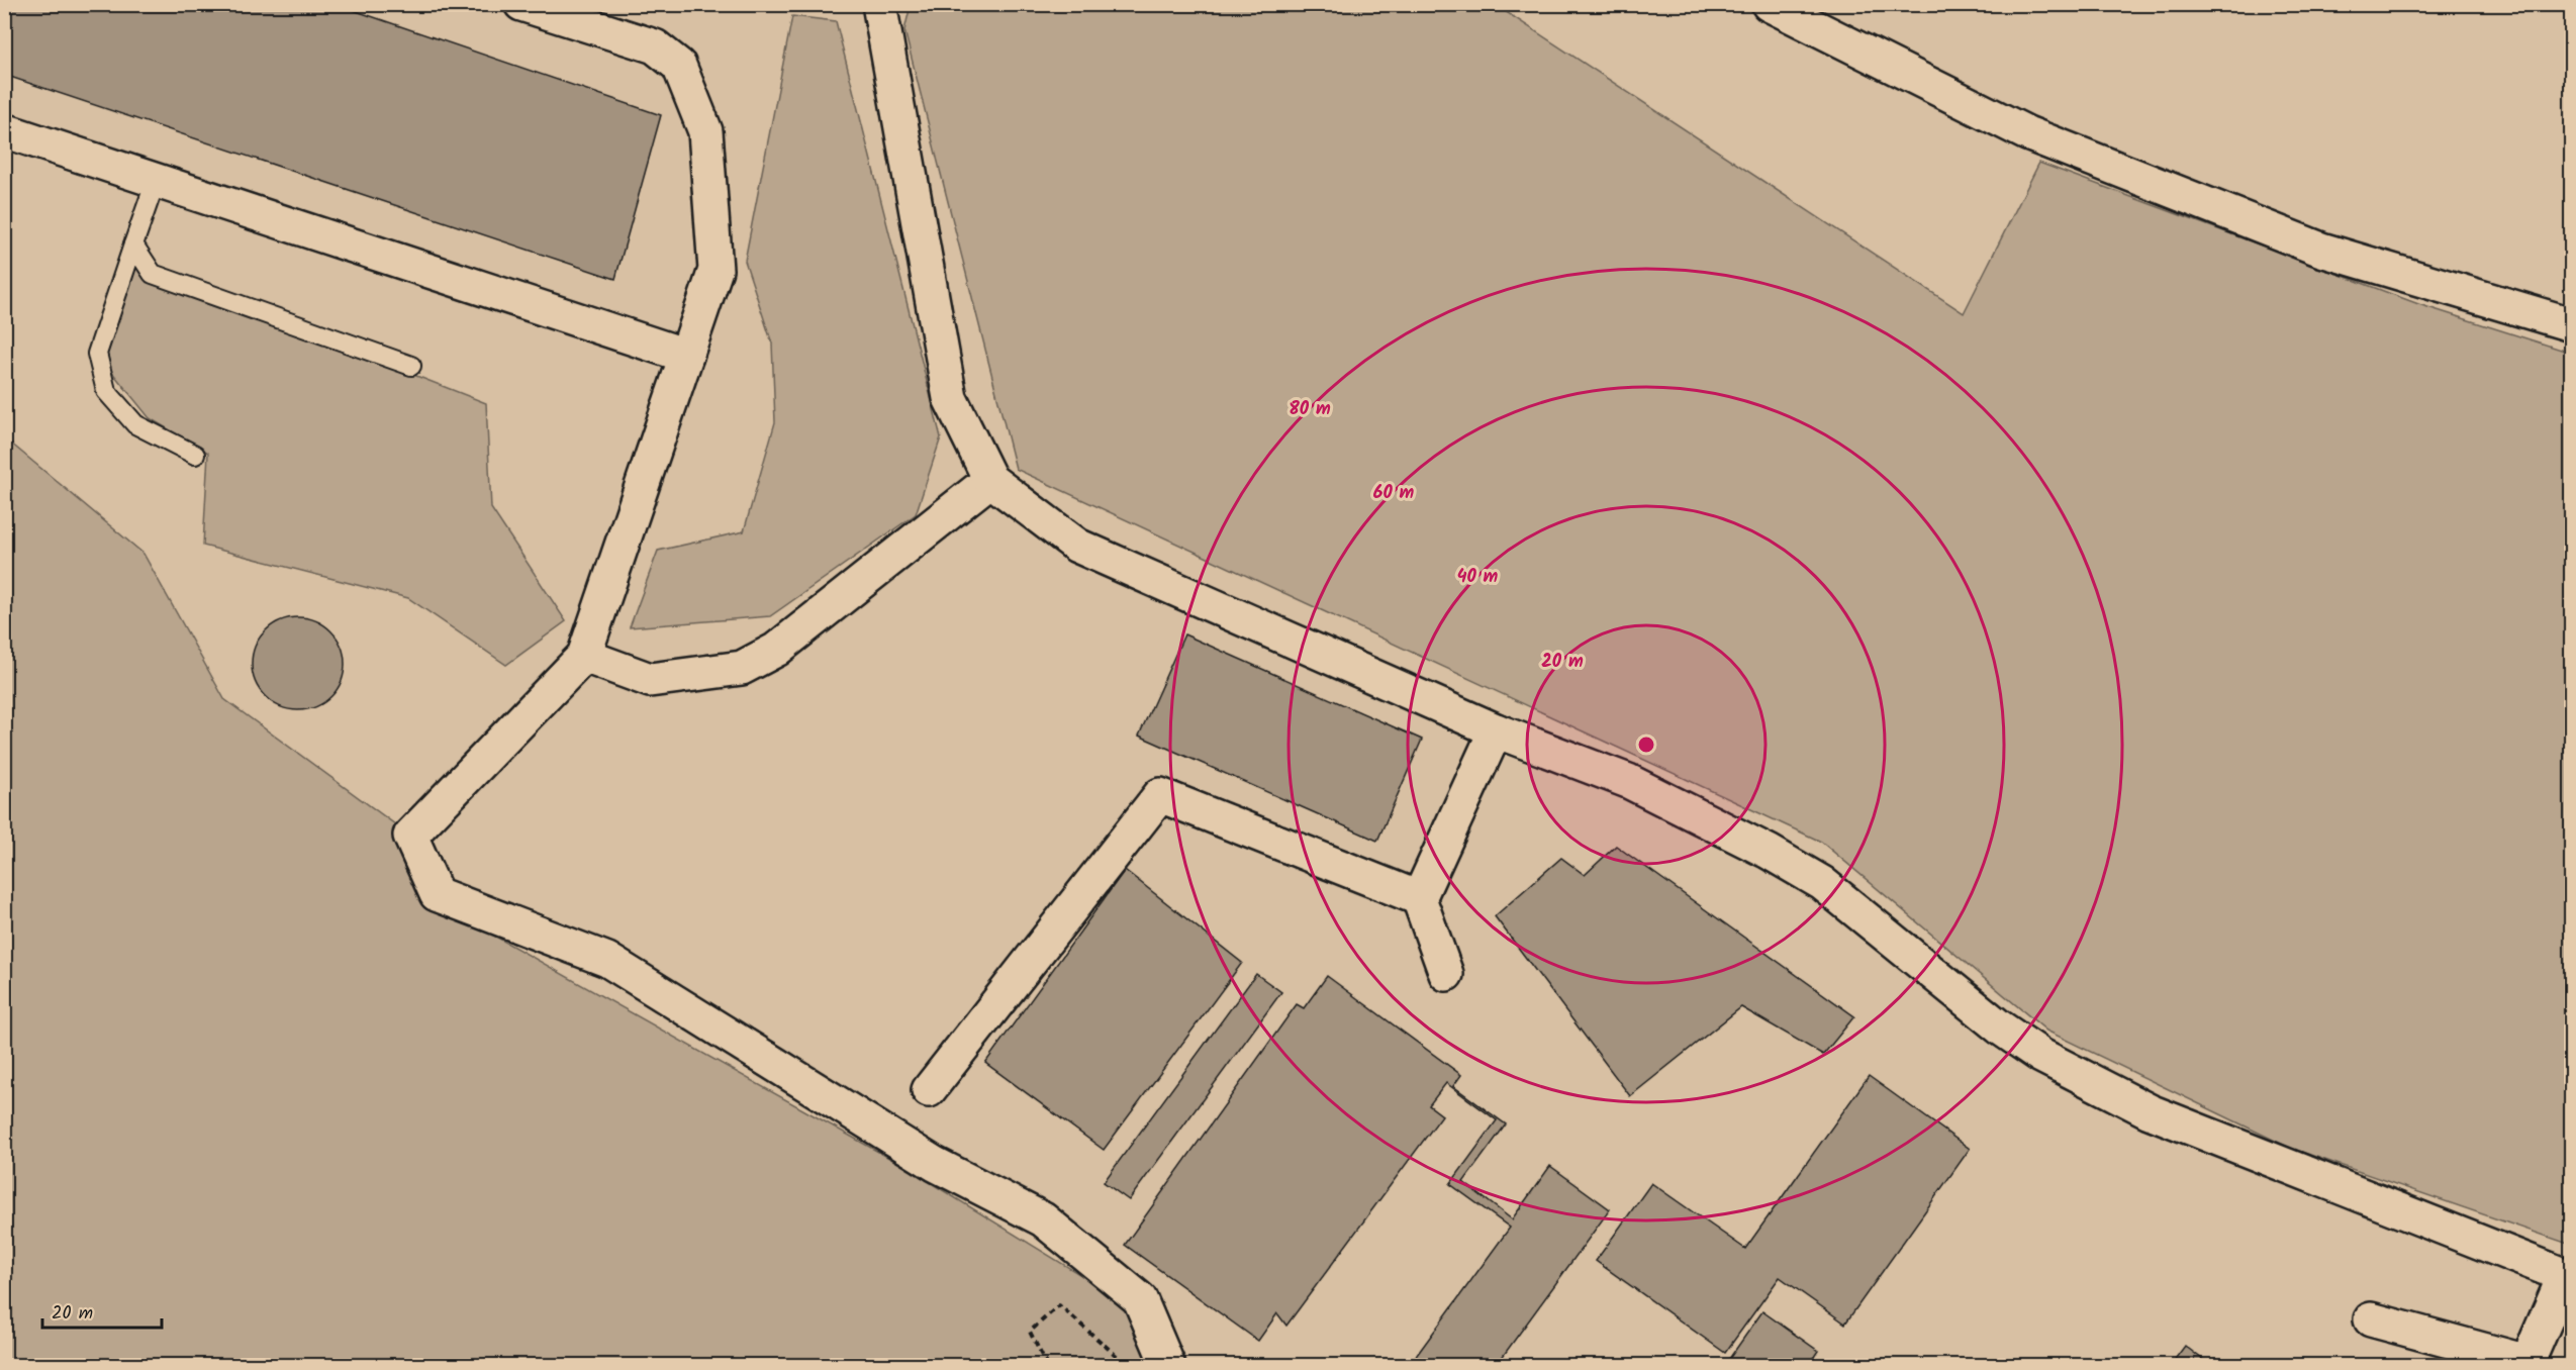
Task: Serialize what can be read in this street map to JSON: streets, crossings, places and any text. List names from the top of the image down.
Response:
{
  "scale_bar": "20 m",
  "rings": [
    "80 m",
    "60 m",
    "40 m",
    "20 m"
  ]
}
